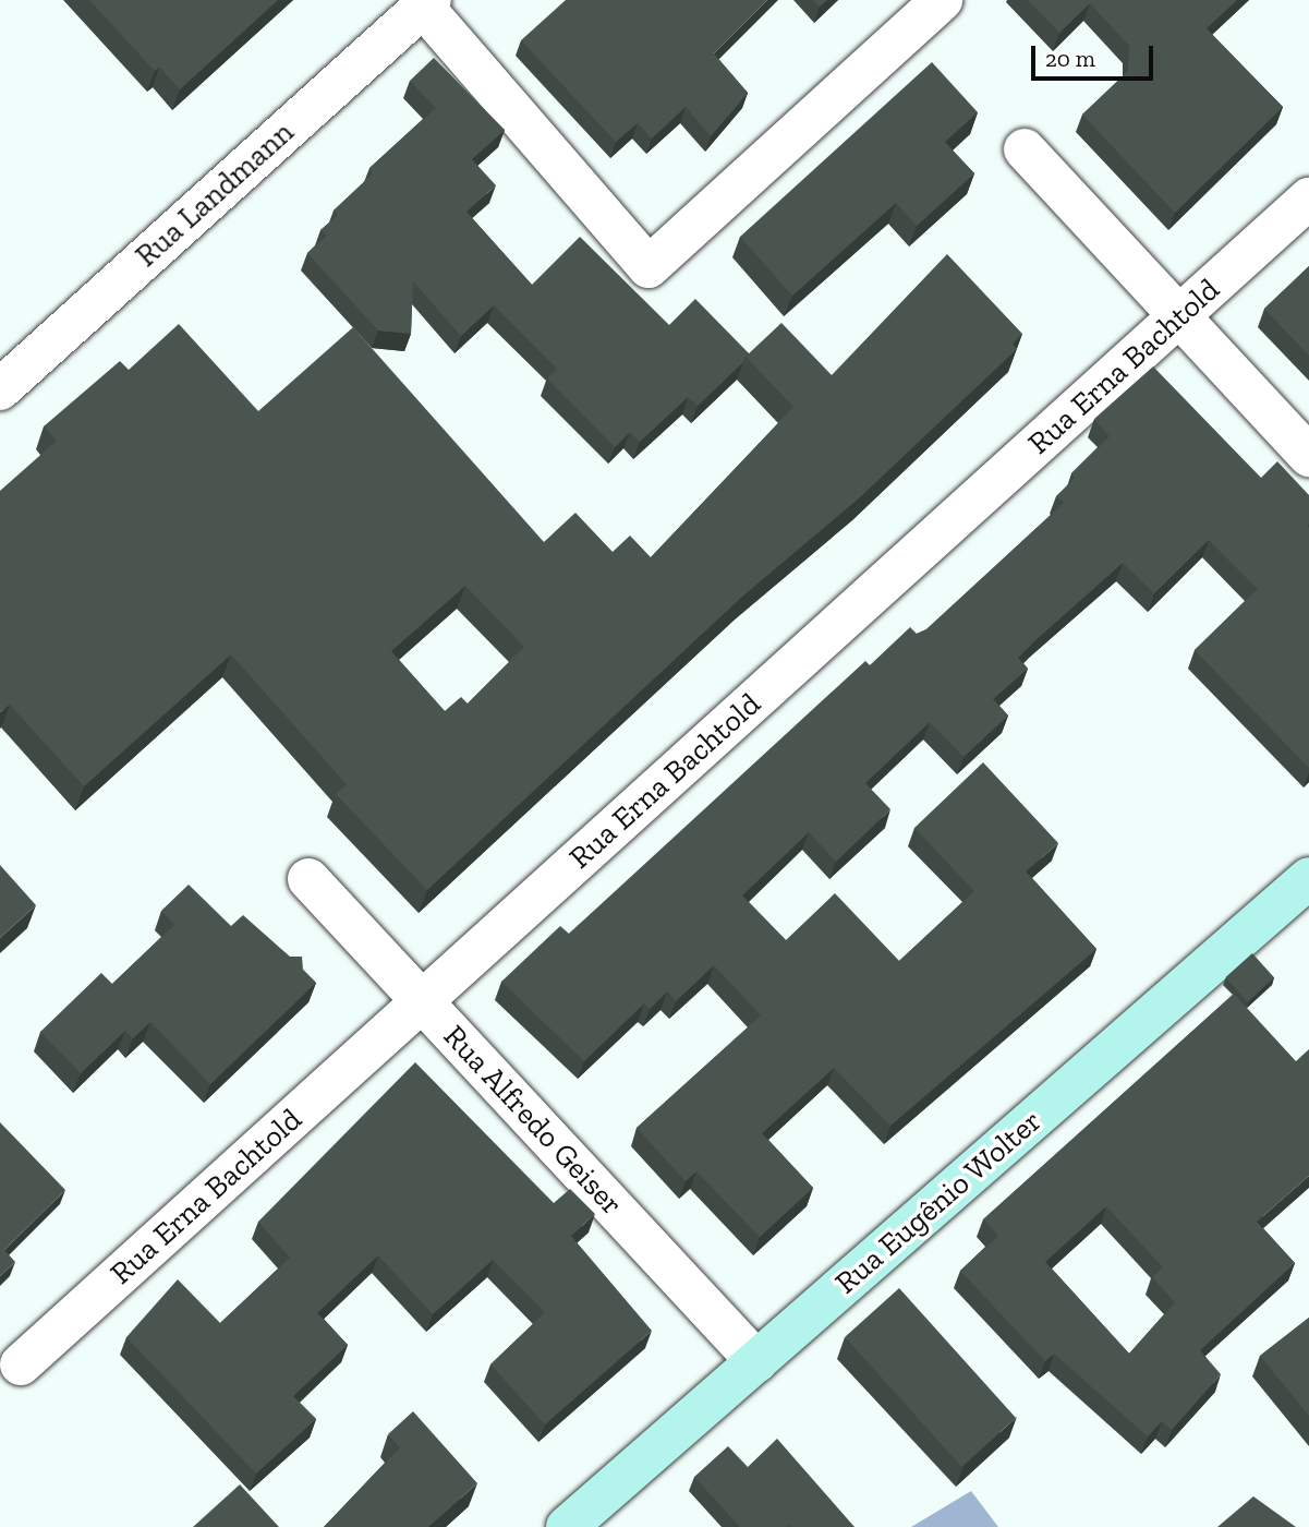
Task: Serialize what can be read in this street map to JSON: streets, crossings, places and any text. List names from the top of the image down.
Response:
{
  "streets": {
    "street": [
      "Rua Landmann",
      "Rua Erna Bachtold",
      "Rua Alfredo Geiser",
      "Rua Eugênio Wolter"
    ]
  },
  "crossings": [
    ["Rua Erna Bachtold", "Rua Alfredo Geiser"],
    ["Rua Alfredo Geiser", "Rua Eugênio Wolter"]
  ],
  "scale_bar": "20 m"
}
